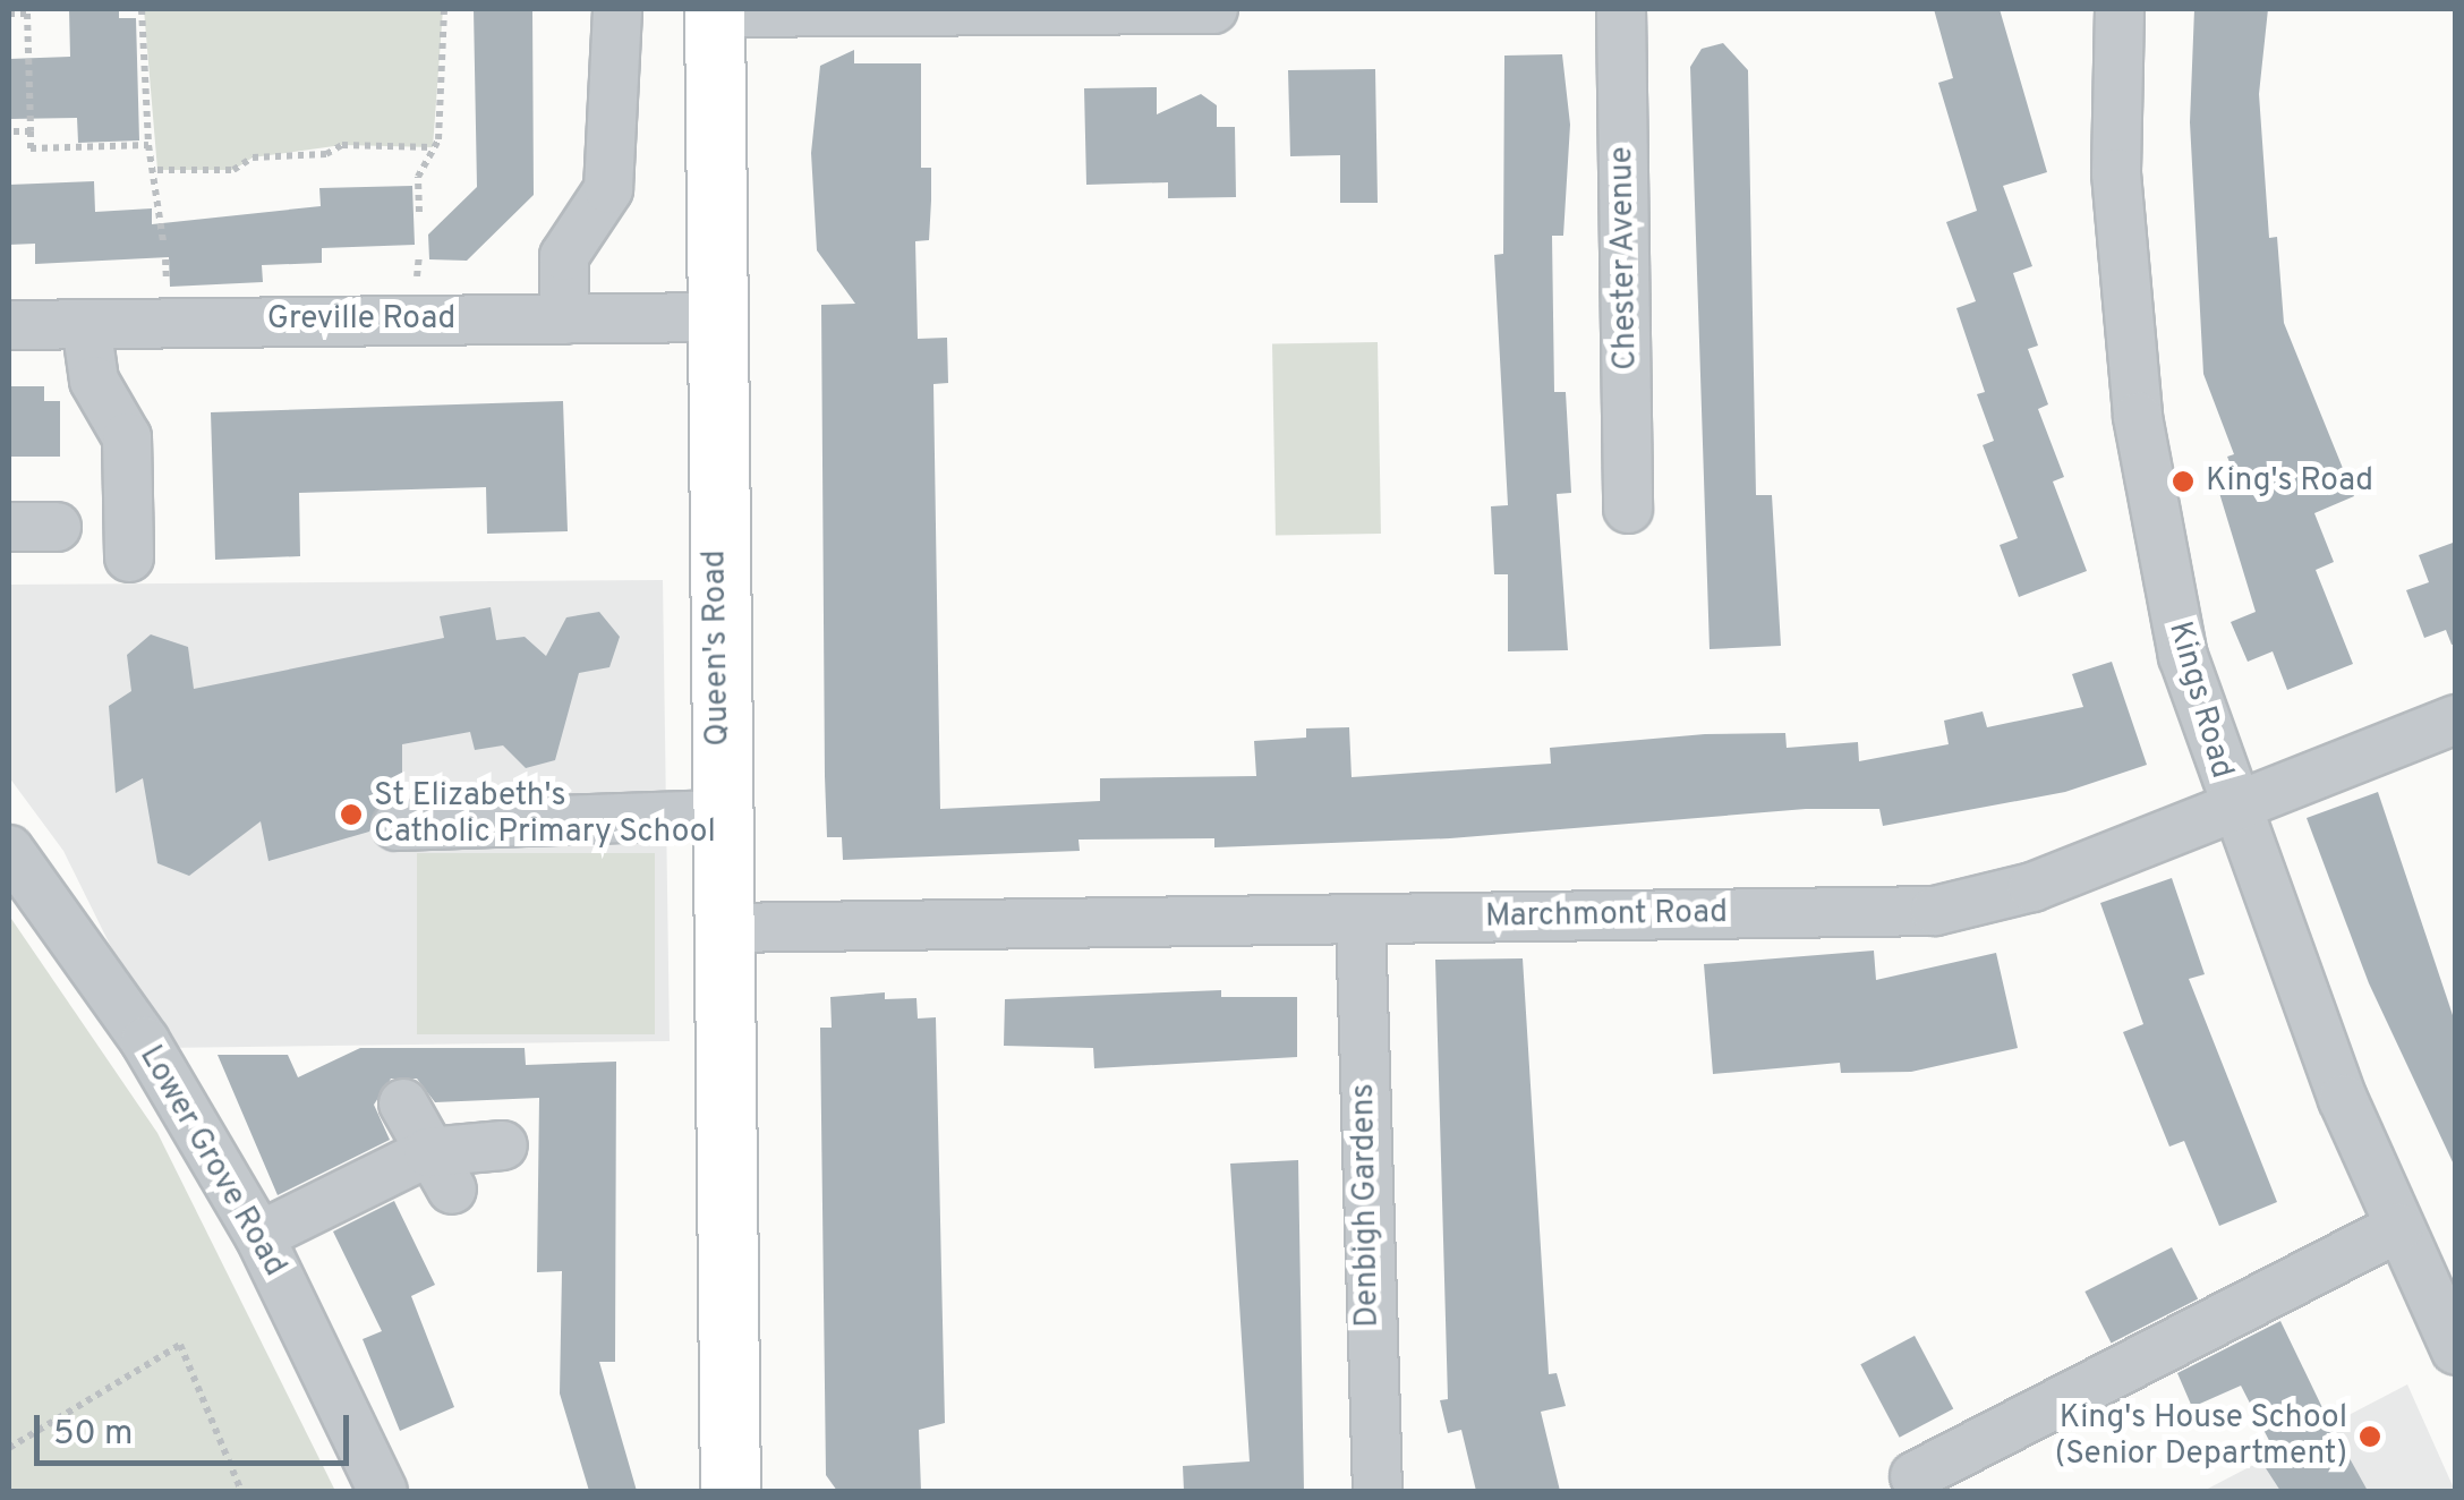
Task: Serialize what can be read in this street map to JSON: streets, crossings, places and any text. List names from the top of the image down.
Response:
{
  "streets": {
    "main road": ["Queen's Road"],
    "street": [
      "Chester Avenue",
      "Greville Road",
      "Kings Road",
      "Marchmont Road",
      "Lower Grove Road",
      "Denbigh Gardens"
    ]
  },
  "crossings": [
    ["Greville Road", "Queen's Road"],
    ["Queen's Road", "Marchmont Road"],
    ["Kings Road", "Marchmont Road"],
    ["Marchmont Road", "Denbigh Gardens"]
  ],
  "places": ["King's Road", "St Elizabeth's Catholic Primary School", "King's House School (Senior Department)"],
  "scale_bar": "50 m"
}
